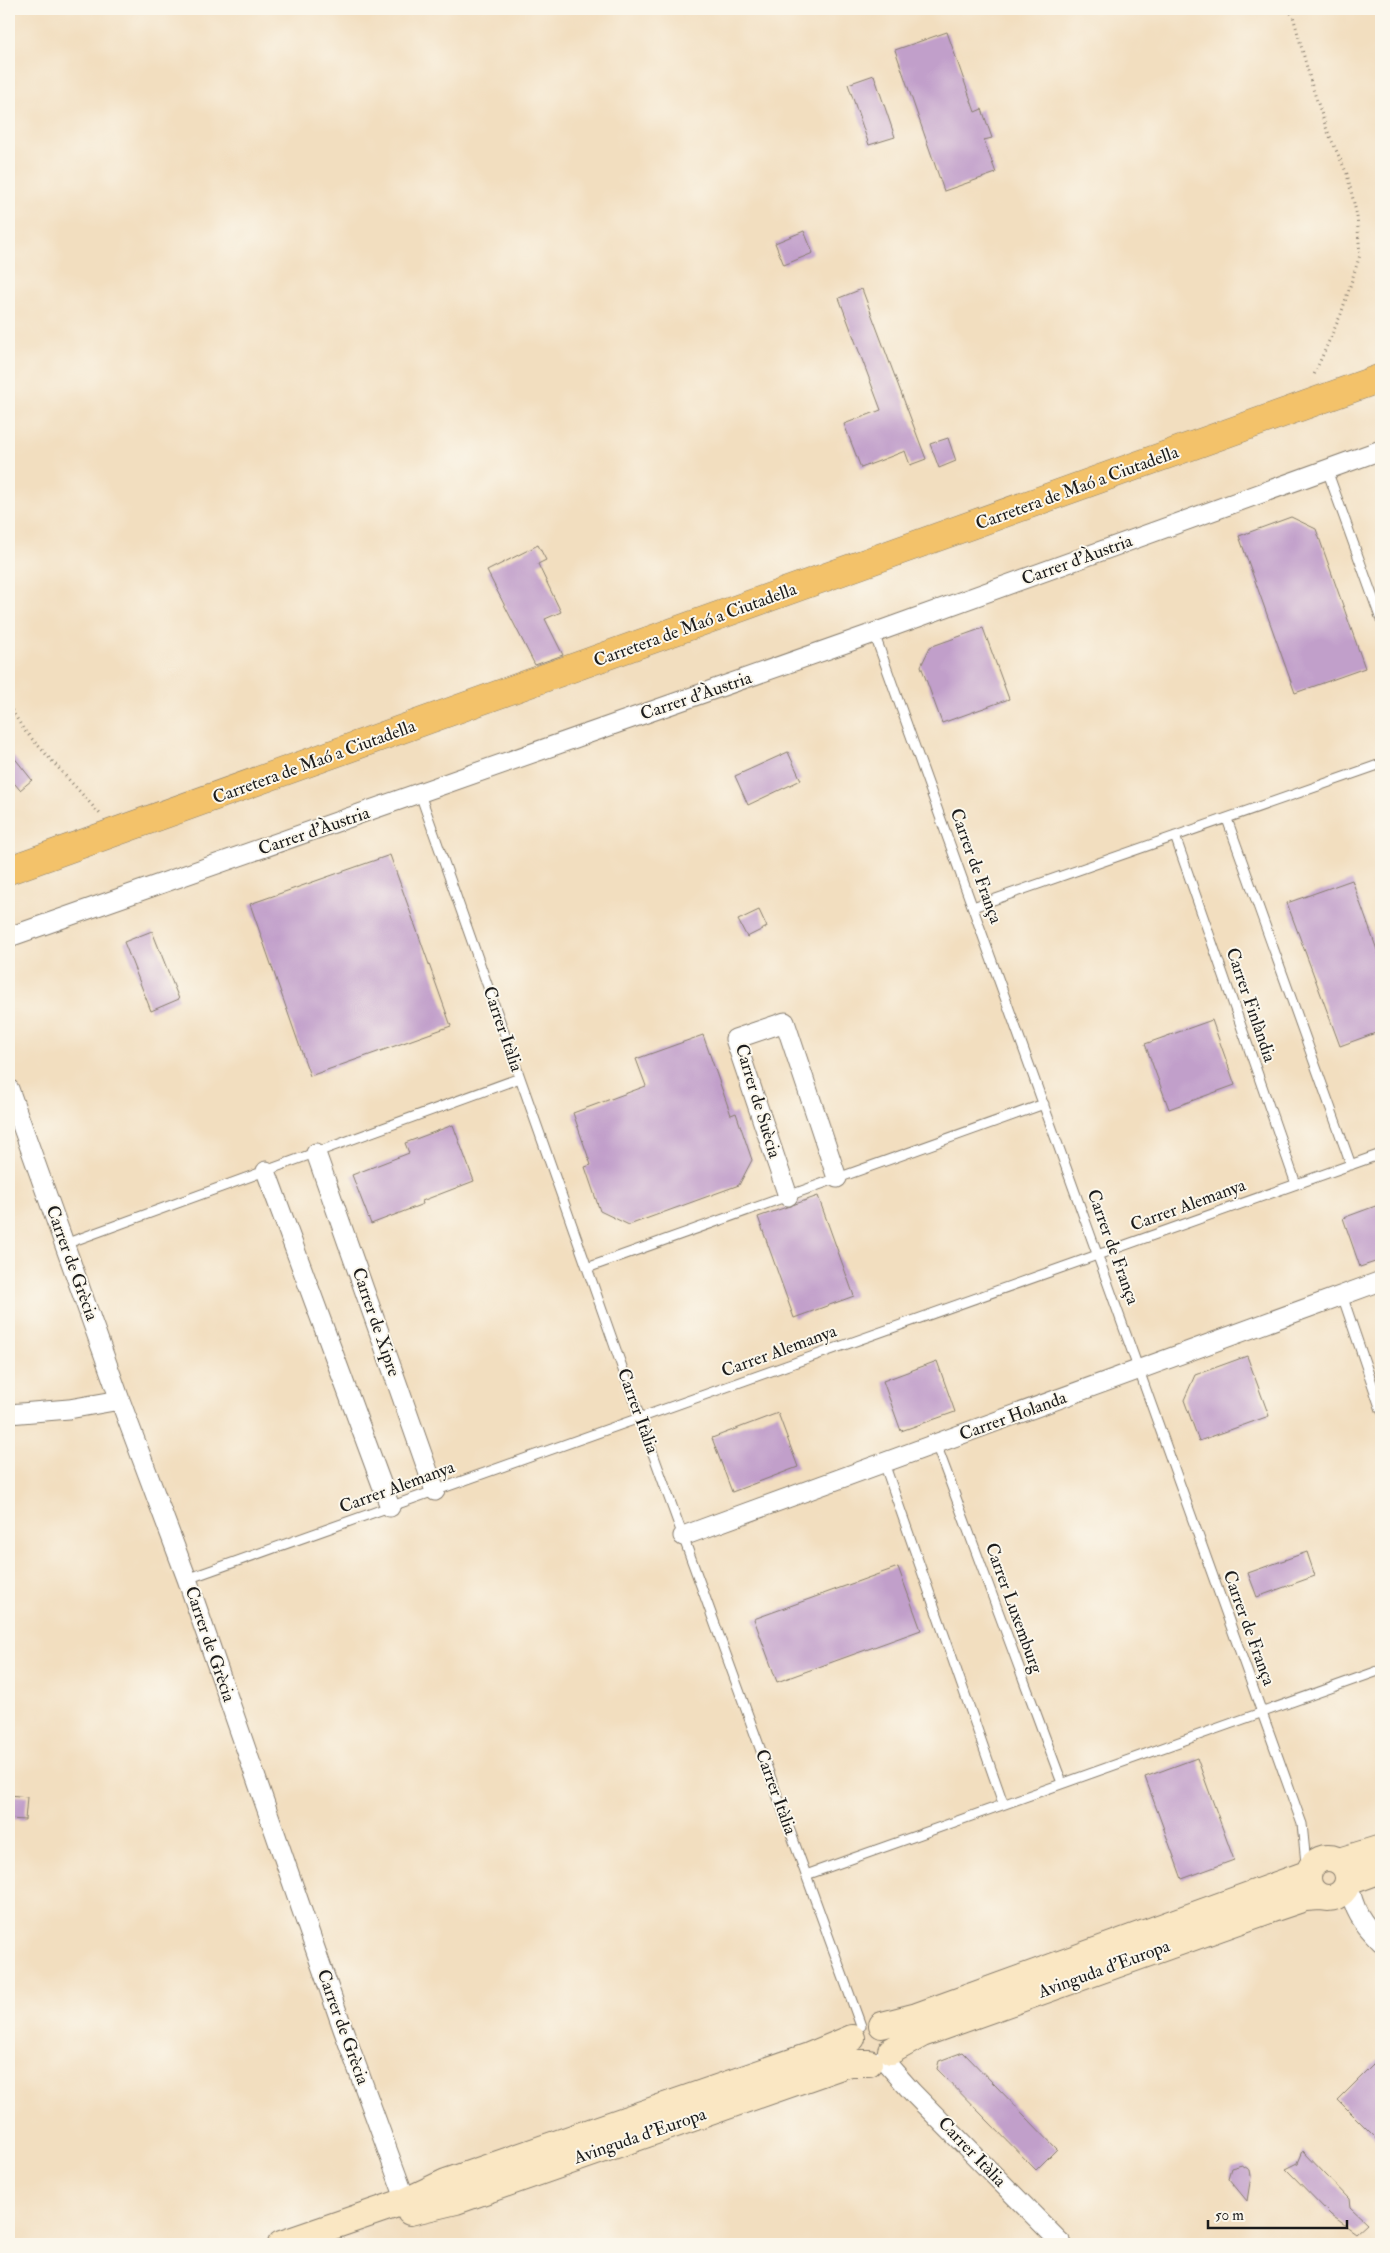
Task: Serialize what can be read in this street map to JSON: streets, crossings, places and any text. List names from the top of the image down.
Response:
{
  "streets": {
    "main road": ["Carretera de Maó a Ciutadella"],
    "street": [
      "Carrer d'Àustria",
      "Carrer Itàlia",
      "Carrer de Suècia",
      "Carrer de Grècia",
      "Carrer de Xipre",
      "Carrer Holanda",
      "Avinguda d'Europa"
    ],
    "lane": [
      "Carrer de França",
      "Carrer Finlàndia",
      "Carrer Alemanya",
      "Carrer Luxemburg"
    ]
  },
  "crossings": [
    ["Carrer d'Àustria", "Carrer de França"],
    ["Carrer d'Àustria", "Carrer Itàlia"],
    ["Carrer de França", "Carrer Alemanya"],
    ["Carrer de França", "Carrer Holanda"],
    ["Carrer de França", "Avinguda d'Europa"],
    ["Carrer Finlàndia", "Carrer Alemanya"],
    ["Carrer Itàlia", "Carrer Alemanya"],
    ["Carrer Itàlia", "Carrer Holanda"],
    ["Carrer Itàlia", "Avinguda d'Europa"],
    ["Carrer Alemanya", "Carrer de Grècia"],
    ["Carrer Alemanya", "Carrer de Xipre"],
    ["Carrer de Grècia", "Avinguda d'Europa"],
    ["Carrer Holanda", "Carrer Luxemburg"]
  ],
  "scale_bar": "50 m"
}
